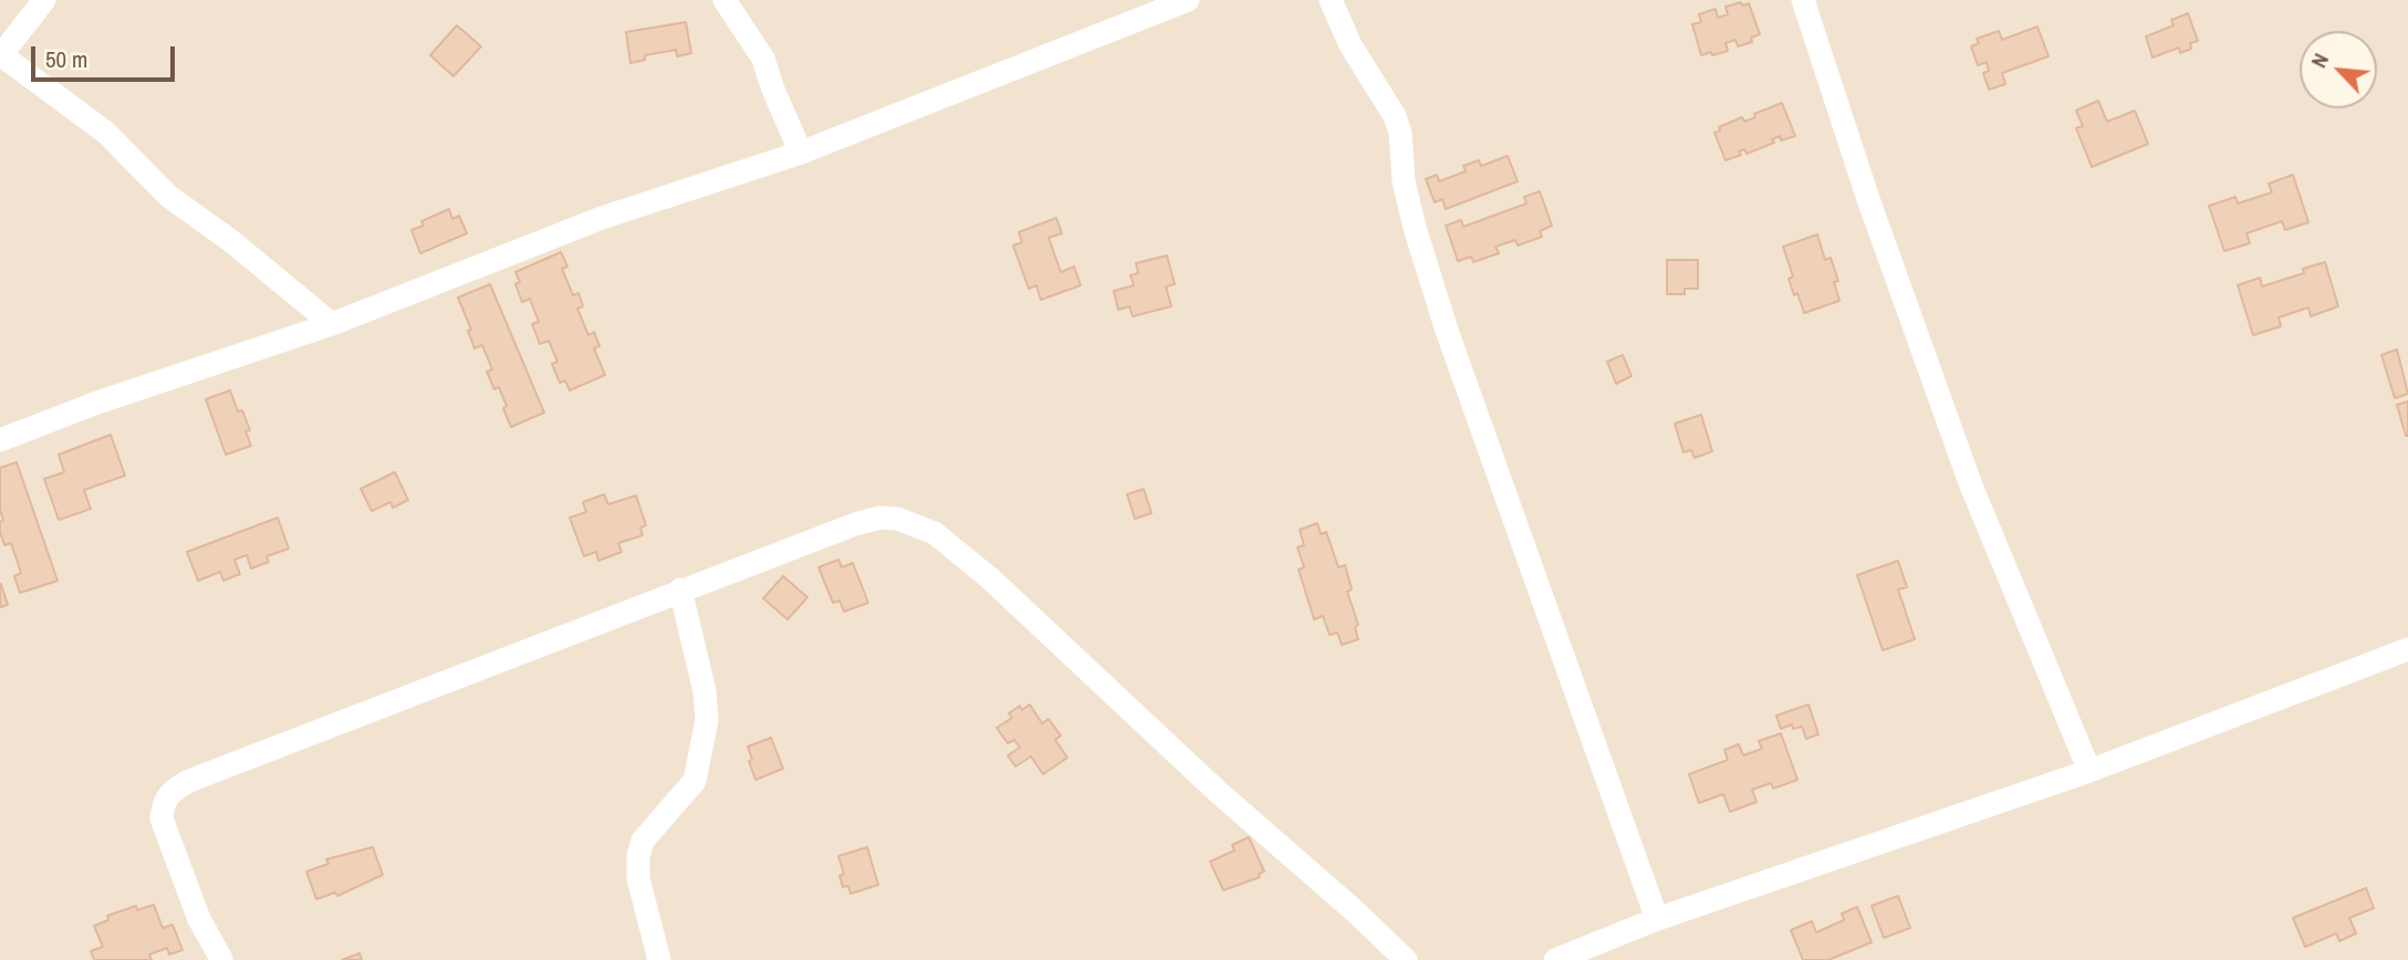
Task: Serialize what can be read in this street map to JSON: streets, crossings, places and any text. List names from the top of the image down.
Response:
{
  "scale_bar": "50 m",
  "north": "top left"
}
